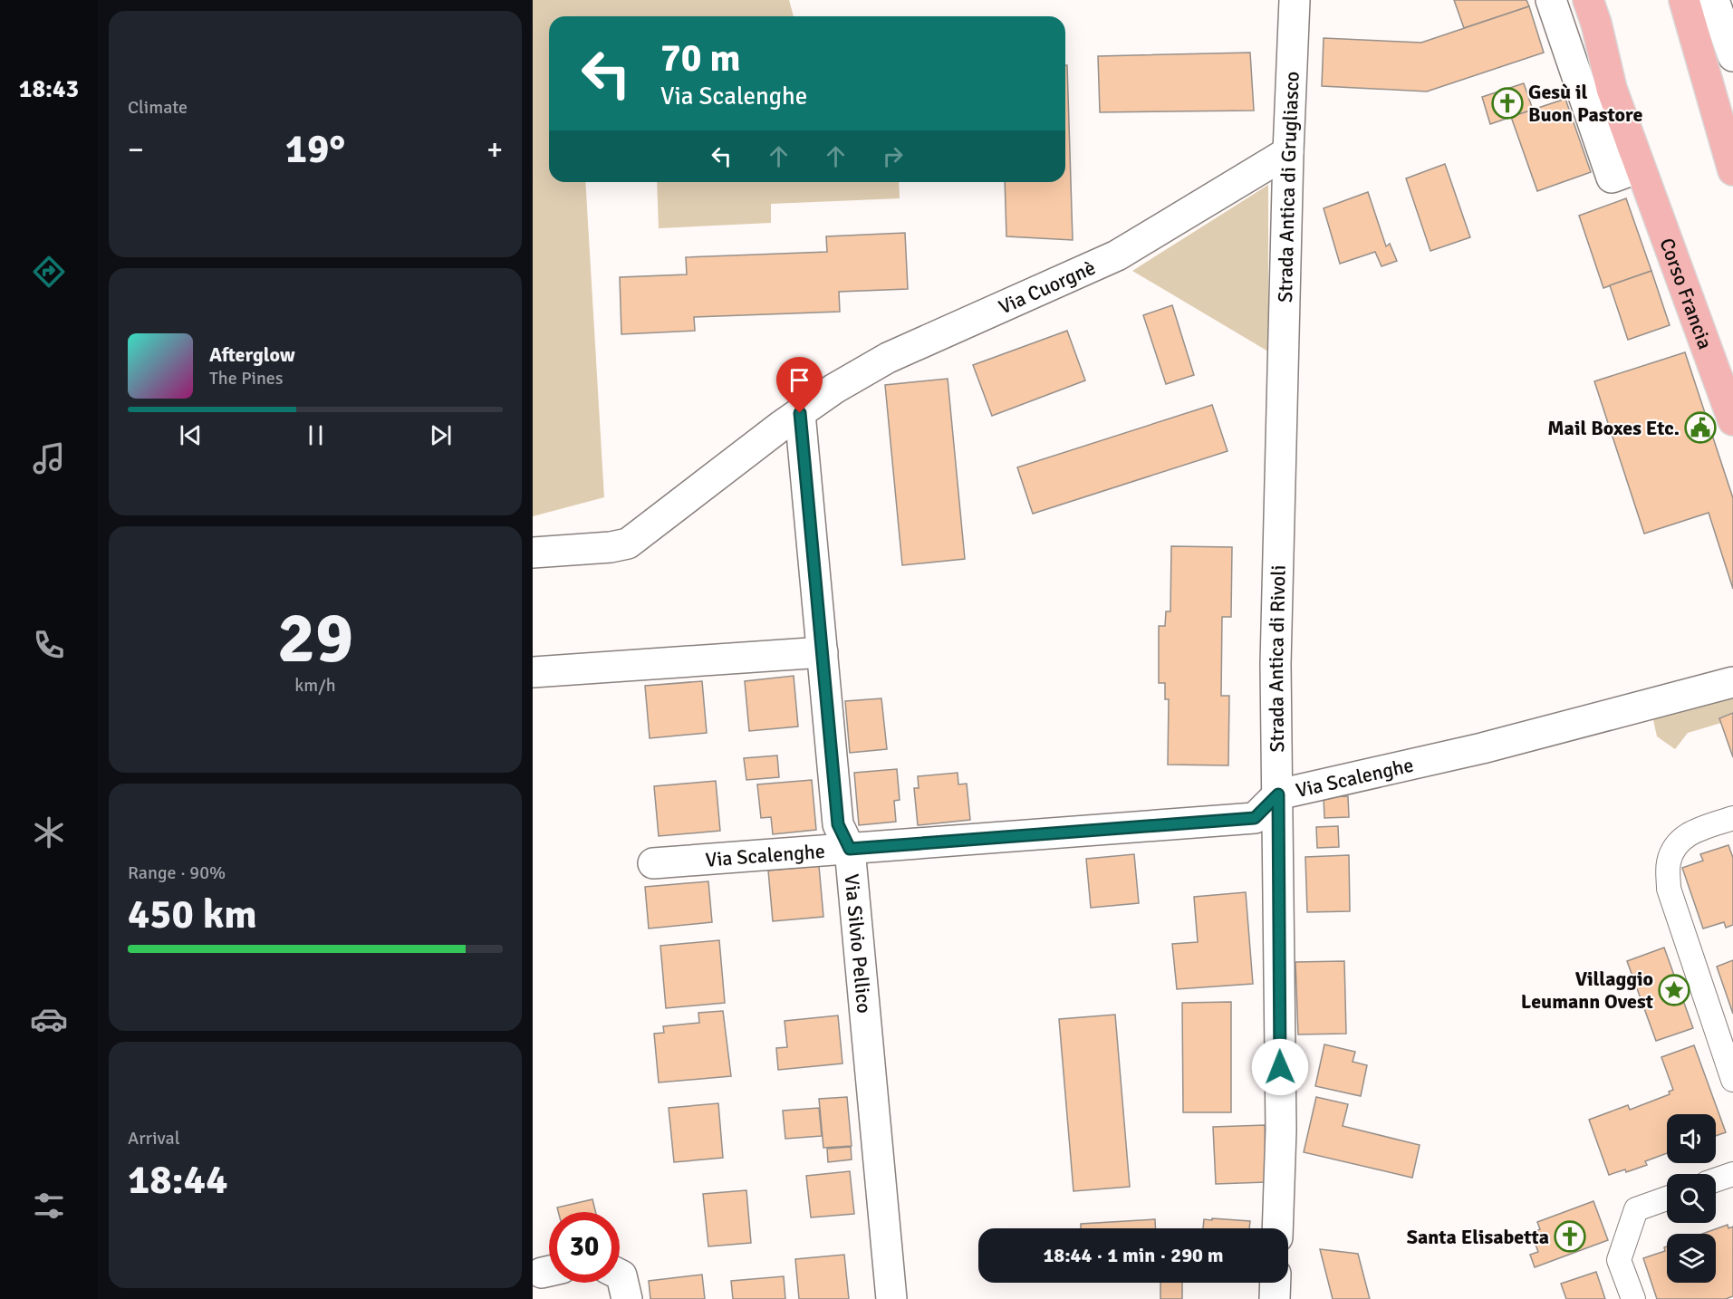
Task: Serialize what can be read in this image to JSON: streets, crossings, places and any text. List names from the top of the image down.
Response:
{
  "streets": {
    "main road": ["Corso Francia"],
    "street": [
      "Strada Antica di Grugliasco",
      "Via Cuorgnè",
      "Strada Antica di Rivoli",
      "Via Scalenghe",
      "Via Silvio Pellico"
    ]
  },
  "crossings": [
    ["Strada Antica di Grugliasco", "Via Cuorgnè"],
    ["Strada Antica di Grugliasco", "Strada Antica di Rivoli"],
    ["Strada Antica di Rivoli", "Via Scalenghe"],
    ["Via Scalenghe", "Via Silvio Pellico"]
  ],
  "places": {
    "church": ["Gesù il Buon Pastore", "Santa Elisabetta"],
    "public building": ["Mail Boxes Etc."],
    "place": ["Villaggio Leumann Ovest"]
  },
  "page": {
    "tabs": "18:43",
    "tile": [
      "Climate",
      ["29", "km/h"],
      ["Range · 90%", "450 km"],
      ["Arrival", "18:44"]
    ],
    "turn": ["70 m", "Via Scalenghe"],
    "heat": ["−", "19°", "+"],
    "song": ["Afterglow", "The Pines"],
    "limit": "30",
    "trip": "18:44 · 1 min · 290 m"
  }
}
